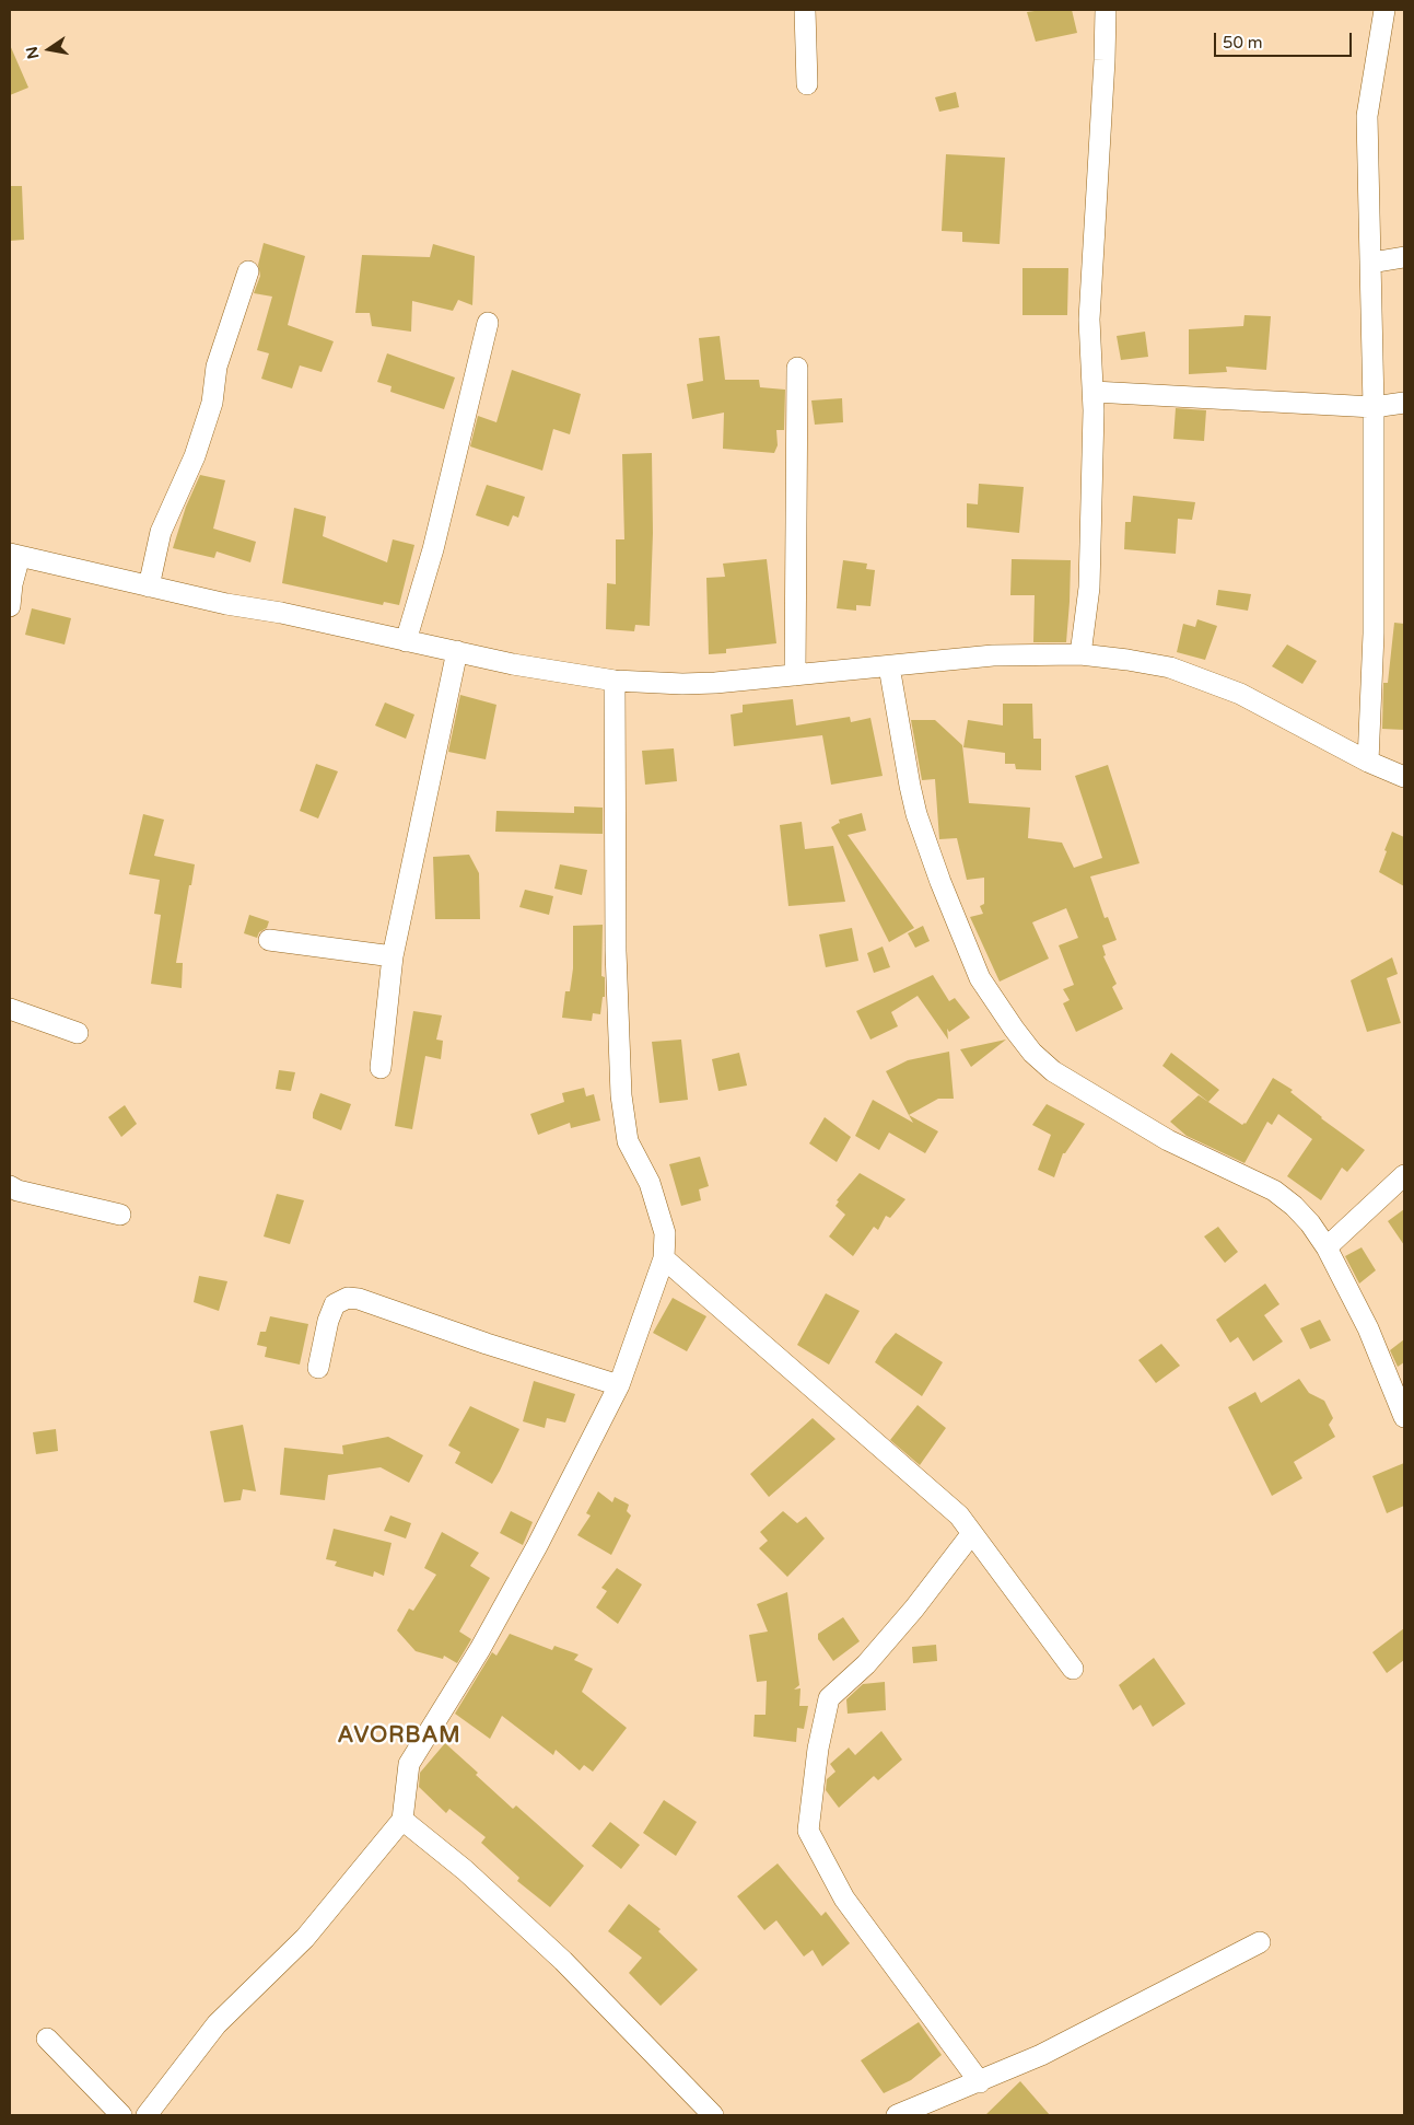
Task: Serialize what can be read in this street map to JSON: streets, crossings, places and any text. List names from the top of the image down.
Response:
{
  "districts": ["AVORBAM"],
  "scale_bar": "50 m",
  "north": "left"
}
